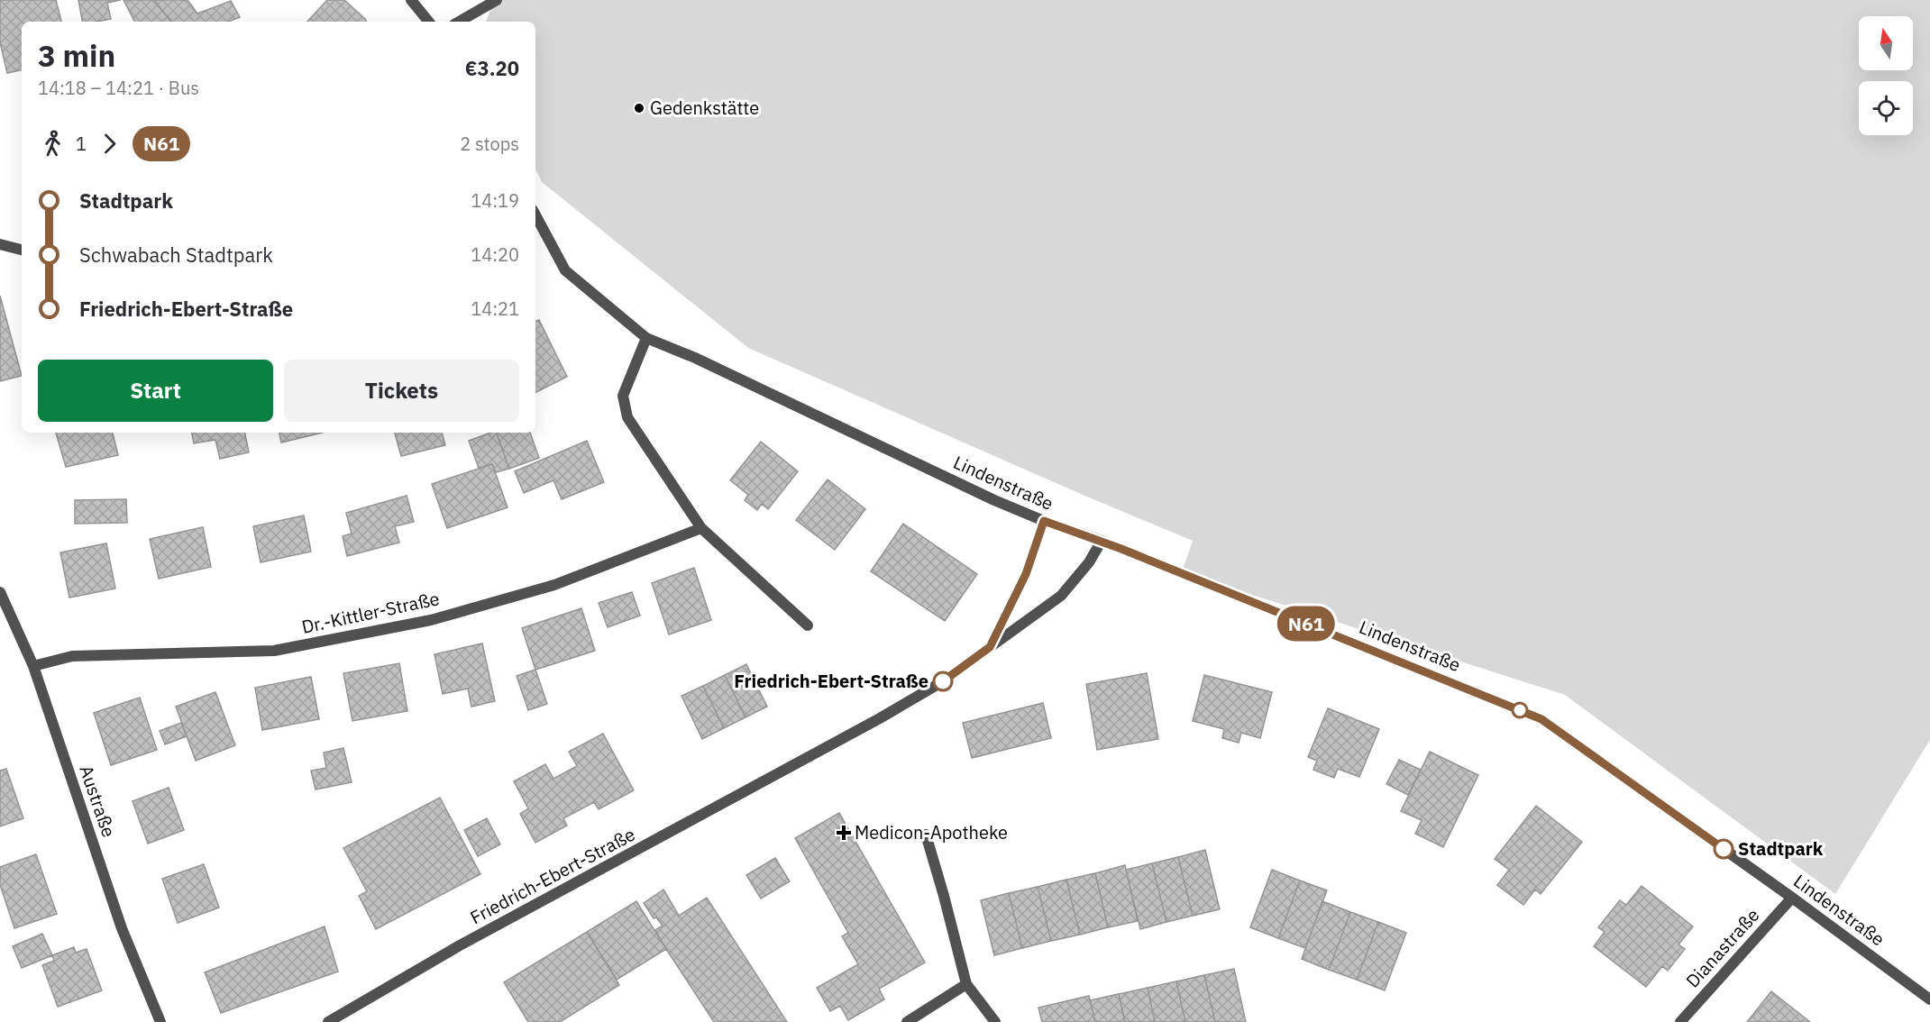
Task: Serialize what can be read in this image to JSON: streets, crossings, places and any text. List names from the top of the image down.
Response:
{
  "streets": {
    "street": [
      "Lindenstraße",
      "Dr.-Kittler-Straße",
      "Austraße",
      "Friedrich-Ebert-Straße",
      "Dianastraße"
    ]
  },
  "crossings": [
    ["Lindenstraße", "Friedrich-Ebert-Straße"],
    ["Lindenstraße", "Dianastraße"],
    ["Dr.-Kittler-Straße", "Austraße"]
  ],
  "places": {
    "other": ["Gedenkstätte", "Friedrich-Ebert-Straße", "Stadtpark"],
    "health": ["Medicon-Apotheke"]
  },
  "lines": ["bus line N61"],
  "north": "top",
  "page": {
    "on_map": "N61",
    "heading": ["3 min", "14:18 – 14:21 · Bus", "€3.20"],
    "legs": ["1", "N61", "2 stops"],
    "list": [
      {
        "name": "Stadtpark",
        "value": "14:19"
      },
      {
        "name": "Schwabach Stadtpark",
        "value": "14:20"
      },
      {
        "name": "Friedrich-Ebert-Straße",
        "value": "14:21"
      }
    ],
    "buttons": ["Start", "Tickets"]
  }
}
